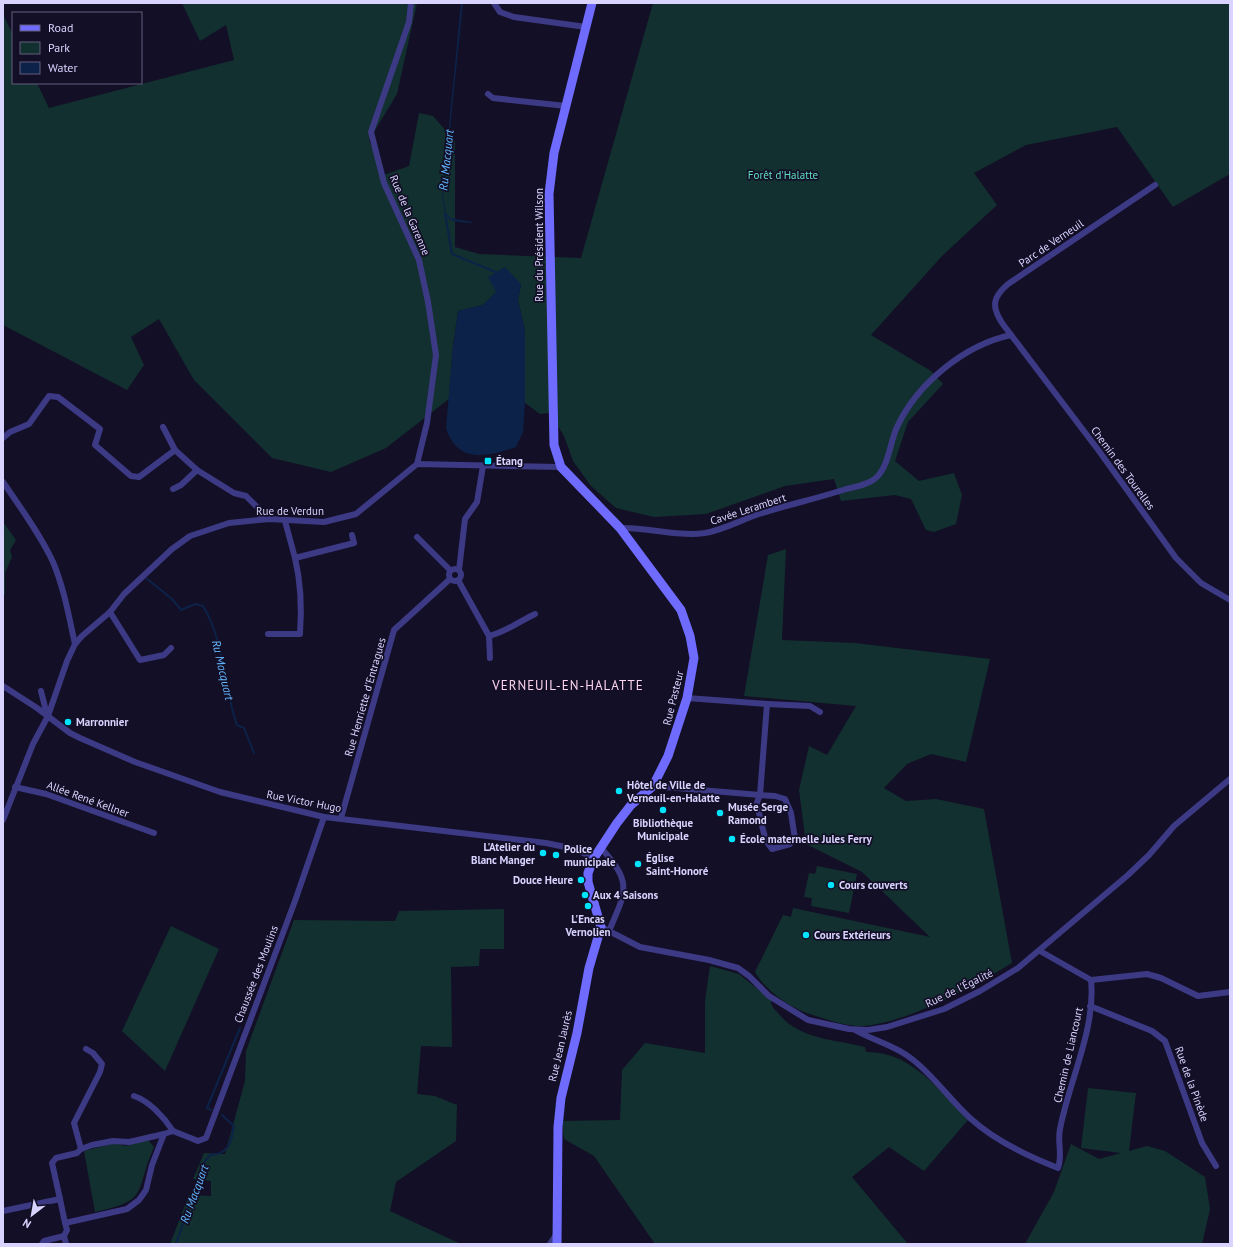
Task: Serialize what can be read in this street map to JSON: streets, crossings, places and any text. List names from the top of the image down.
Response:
{
  "streets": {
    "street": [
      "Rue de la Garenne",
      "Parc de Verneuil",
      "Rue du Président Wilson",
      "Chemin des Tourelles",
      "Cavée Lerambert",
      "Rue de Verdun",
      "Rue Henriette d'Entragues",
      "Rue Pasteur",
      "Allée René Kellner",
      "Rue Victor Hugo",
      "Chaussée des Moulins",
      "Rue de l'Égalité",
      "Rue Jean Jaurès",
      "Chemin de Liancourt",
      "Rue de la Pinède"
    ]
  },
  "crossings": [
    ["Rue de la Garenne", "Rue de Verdun"],
    ["Parc de Verneuil", "Chemin des Tourelles"],
    ["Parc de Verneuil", "Cavée Lerambert"],
    ["Rue du Président Wilson", "Rue Pasteur"],
    ["Chemin des Tourelles", "Cavée Lerambert"],
    ["Cavée Lerambert", "Rue Pasteur"],
    ["Rue de Verdun", "Allée René Kellner"],
    ["Rue de Verdun", "Rue Victor Hugo"],
    ["Rue Henriette d'Entragues", "Rue Victor Hugo"],
    ["Rue Pasteur", "Rue Victor Hugo"],
    ["Rue Victor Hugo", "Chaussée des Moulins"],
    ["Rue de l'Égalité", "Rue Jean Jaurès"],
    ["Rue de l'Égalité", "Chemin de Liancourt"],
    ["Chemin de Liancourt", "Rue de la Pinède"]
  ],
  "districts": ["VERNEUIL-EN-HALATTE"],
  "water": ["Ru Macquart"],
  "parks": ["Forêt d'Halatte"],
  "places": {
    "transit": ["Étang"],
    "other": [
      "Marronnier",
      "Hôtel de Ville de Verneuil-en-Halatte",
      "Bibliothèque Municipale",
      "Musée Serge Ramond",
      "École maternelle Jules Ferry",
      "L'Atelier du Blanc Manger",
      "Police municipale",
      "Église Saint-Honoré",
      "Douce Heure",
      "Cours couverts",
      "Aux 4 Saisons",
      "L'Encas Vernolien",
      "Cours Extérieurs"
    ]
  },
  "legend": ["Road", "Park", "Water"],
  "north": "bottom left"
}
